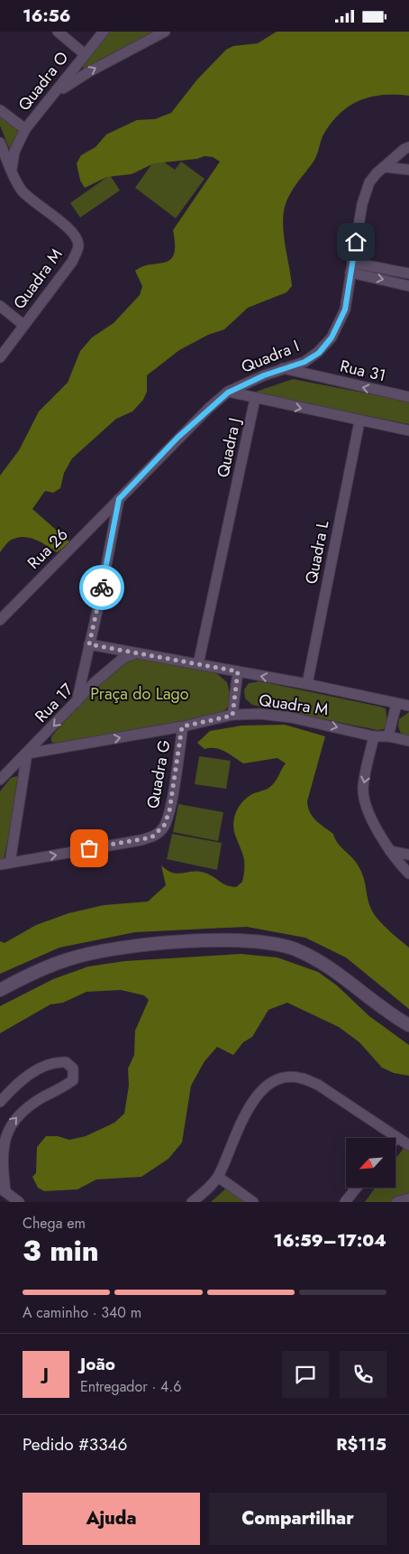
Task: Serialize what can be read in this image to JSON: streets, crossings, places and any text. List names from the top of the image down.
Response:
{
  "streets": {
    "street": [
      "Quadra O",
      "Quadra M",
      "Quadra I",
      "Rua 31",
      "Quadra J",
      "Rua 26",
      "Quadra L",
      "Rua 17",
      "Quadra G"
    ]
  },
  "crossings": [
    ["Quadra M", "Quadra L"],
    ["Quadra M", "Quadra G"],
    ["Quadra I", "Rua 31"],
    ["Quadra I", "Quadra J"],
    ["Quadra J", "Rua 26"],
    ["Rua 17", "Quadra G"]
  ],
  "one_way": ["Rua 17", "Quadra G"],
  "parks": ["Praça do Lago"],
  "north": "bottom left",
  "page": {
    "status": "16:56",
    "heading": ["3 min", "Chega em", "16:59–17:04"],
    "panel": [
      "João",
      "Entregador · 4.6",
      "Pedido #3346",
      "R$115"
    ],
    "bar": "A caminho · 340 m",
    "round": "J",
    "buttons": ["Ajuda", "Compartilhar"]
  }
}
